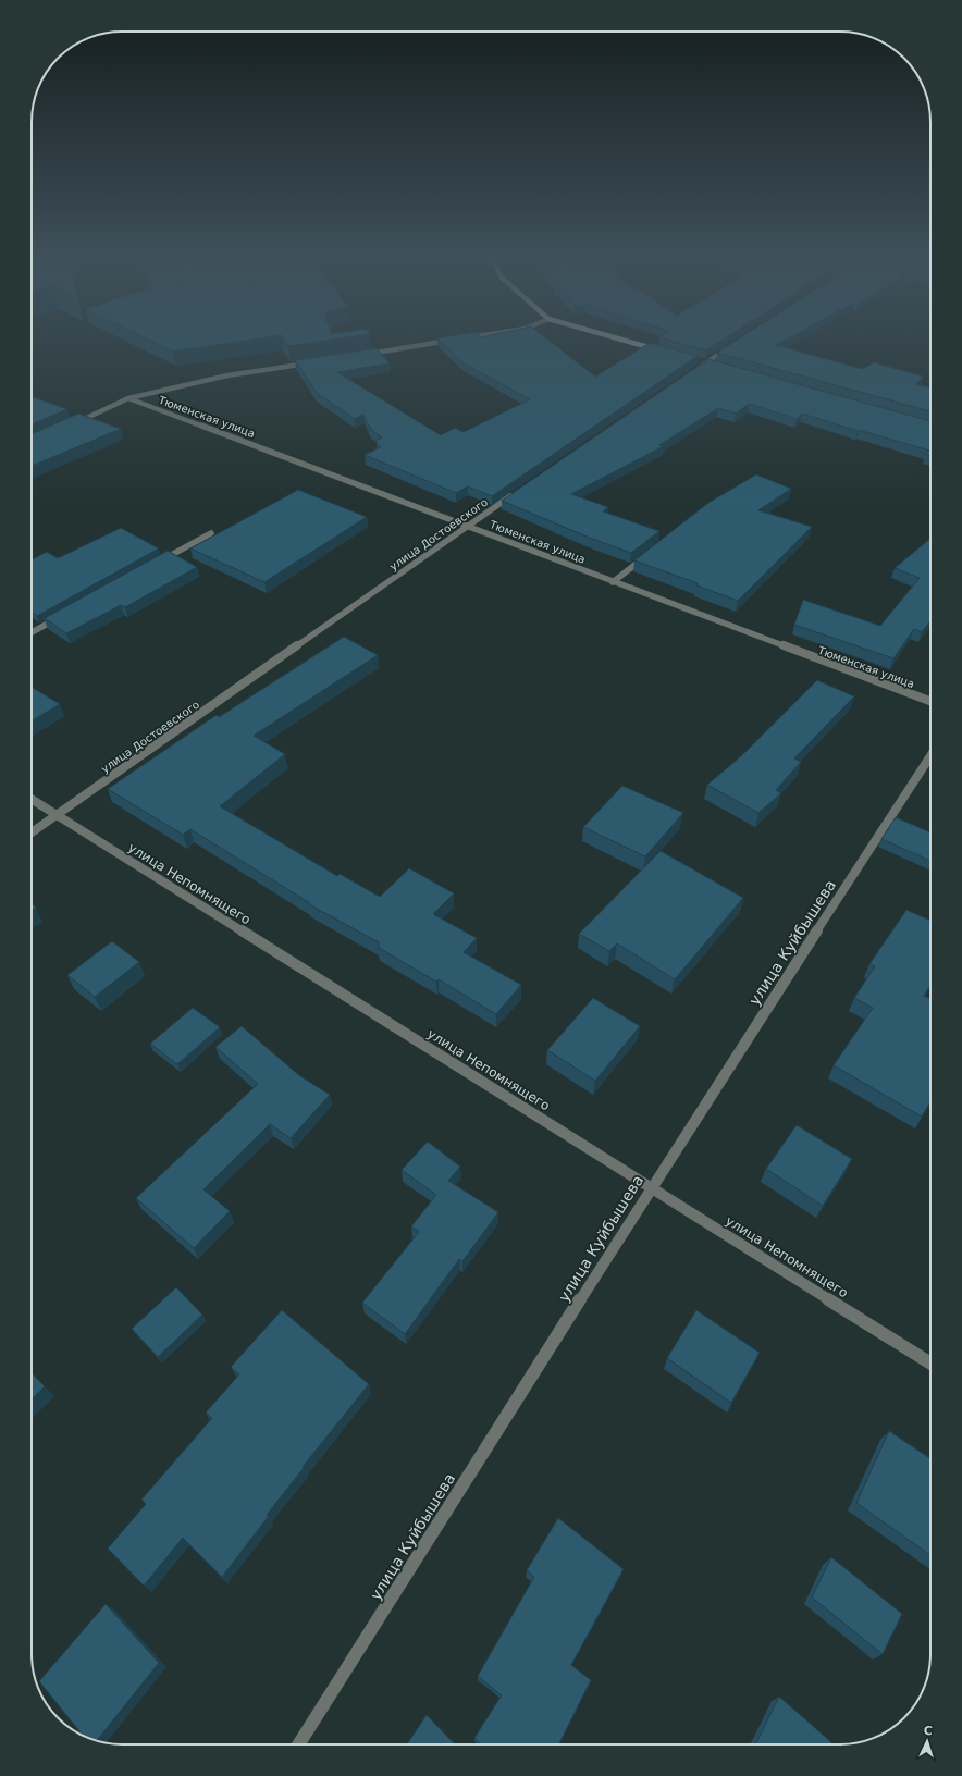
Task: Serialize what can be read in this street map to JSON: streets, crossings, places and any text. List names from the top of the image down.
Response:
{
  "streets": {
    "street": [
      "Тюменская улица",
      "улица Достоевского",
      "улица Непомнящего",
      "улица Куйбышева"
    ]
  },
  "crossings": [
    ["Тюменская улица", "улица Достоевского"],
    ["улица Достоевского", "улица Непомнящего"],
    ["улица Непомнящего", "улица Куйбышева"]
  ],
  "north": "top"
}
